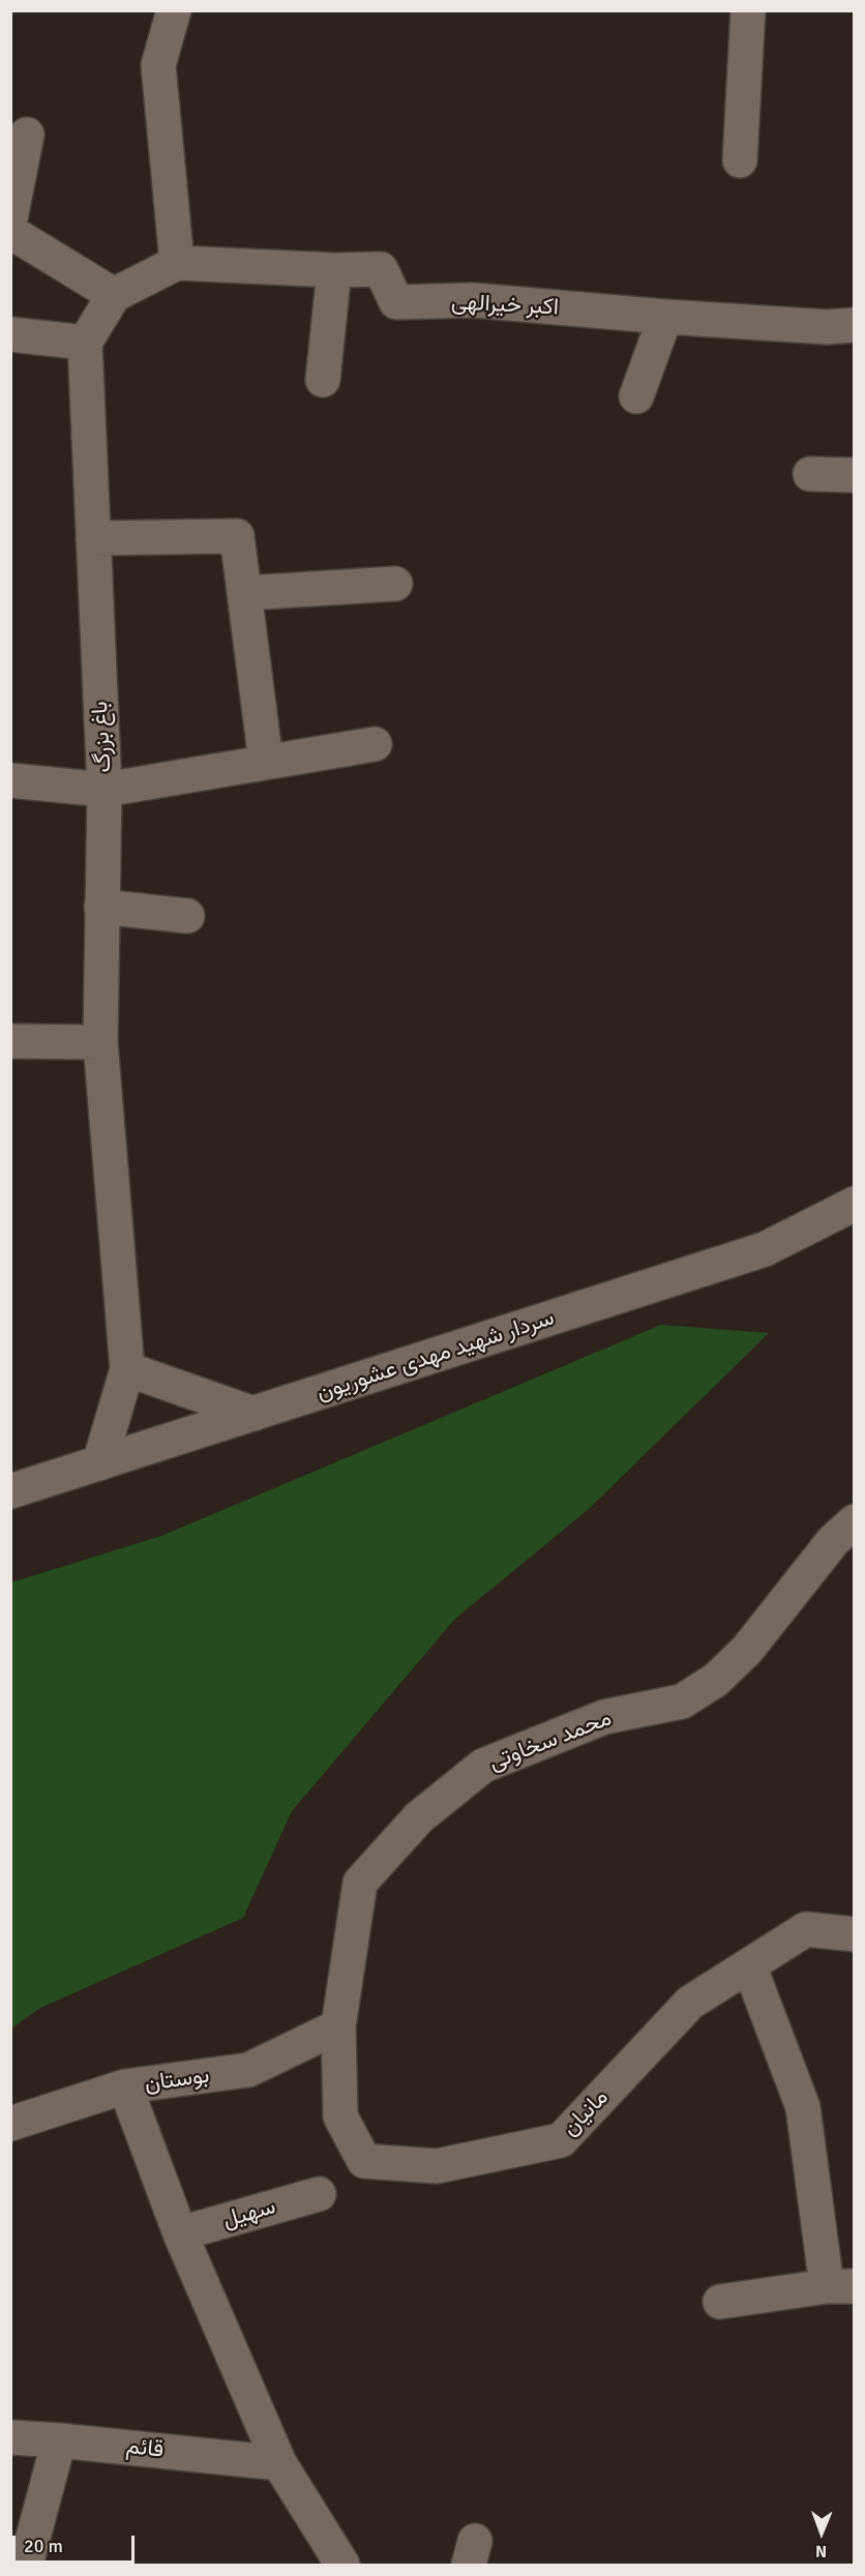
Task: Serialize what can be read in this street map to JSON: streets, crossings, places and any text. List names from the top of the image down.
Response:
{
  "streets": {
    "street": [
      "اکبر خیرالهی",
      "باغ بزرگ",
      "سردار شهید مهدی عشوریون",
      "محمد سخاوتی",
      "بوستان",
      "مانیان",
      "سهیل",
      "قائم"
    ]
  },
  "crossings": [
    ["محمد سخاوتی", "بوستان"],
    ["محمد سخاوتی", "مانیان"],
    ["بوستان", "مانیان"]
  ],
  "scale_bar": "20 m",
  "north": "bottom"
}
